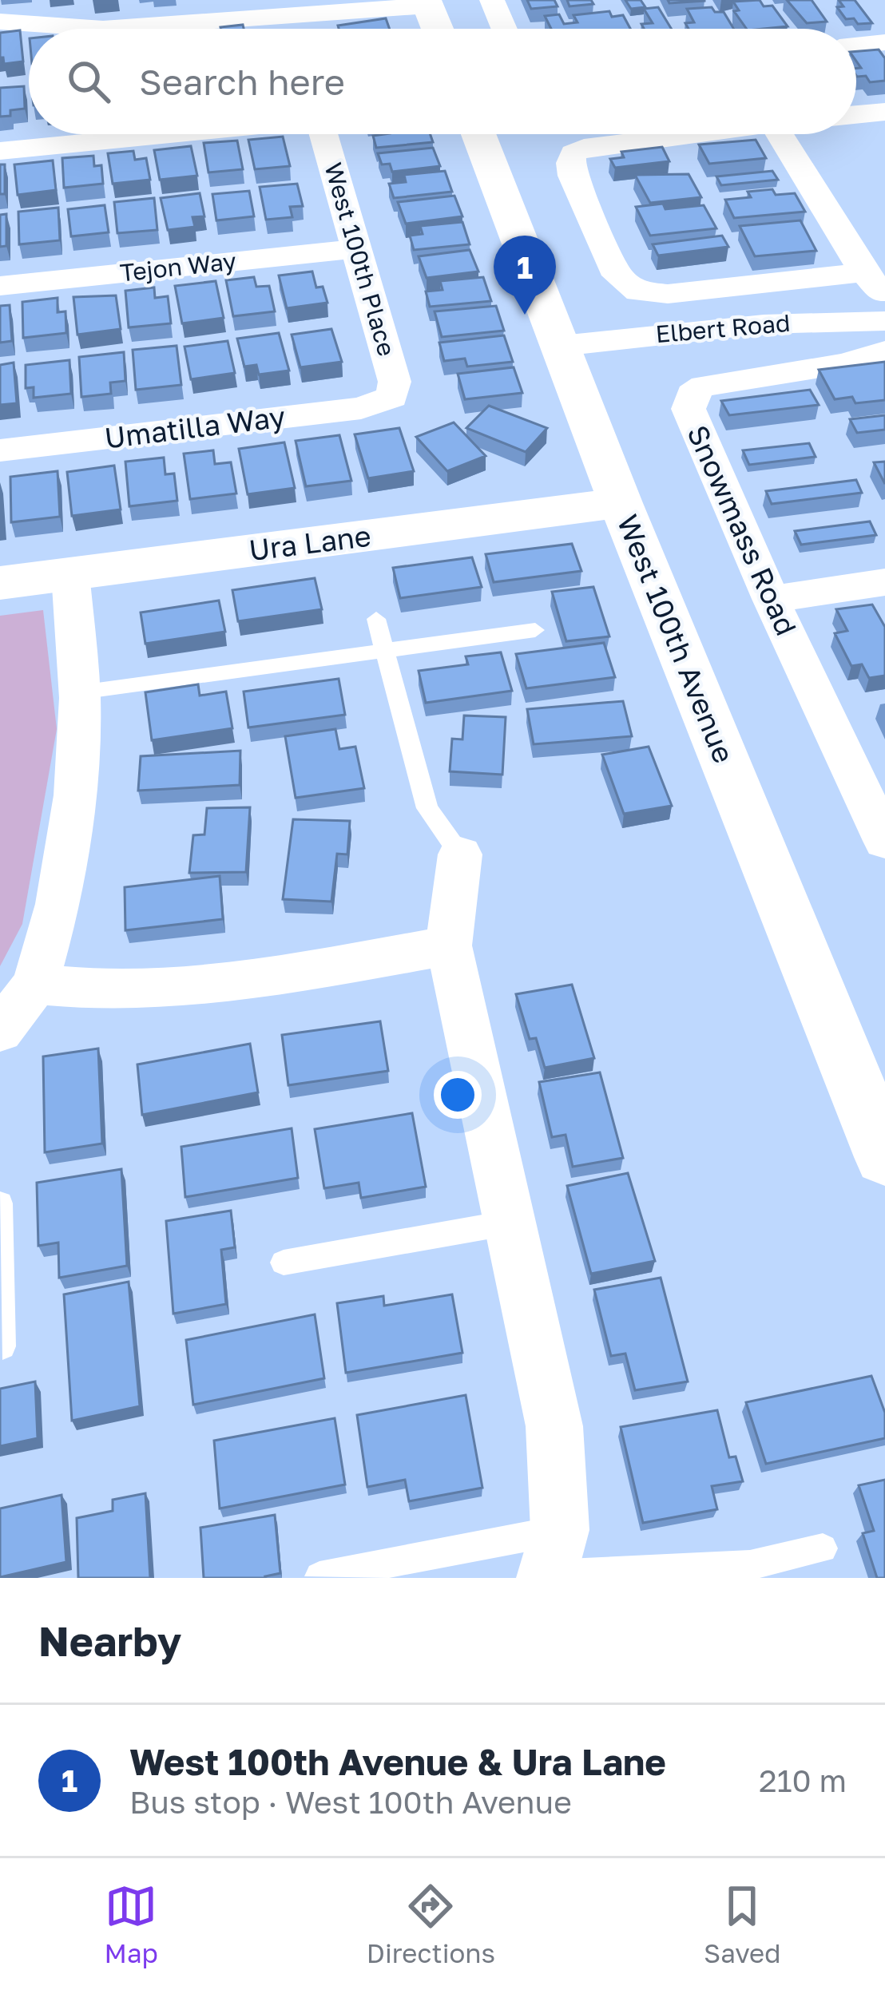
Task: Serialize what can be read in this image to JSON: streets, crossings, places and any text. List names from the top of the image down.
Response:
{
  "streets": {
    "street": [
      "West 100th Place",
      "Tejon Way",
      "Elbert Road",
      "Umatilla Way",
      "Snowmass Road",
      "Ura Lane",
      "West 100th Avenue"
    ]
  },
  "crossings": [
    ["West 100th Place", "Tejon Way"],
    ["West 100th Place", "Umatilla Way"],
    ["Elbert Road", "West 100th Avenue"],
    ["Ura Lane", "West 100th Avenue"]
  ],
  "page": {
    "search": "Search here",
    "pins": "1",
    "heading": "Nearby",
    "list": [
      {
        "mark": "1",
        "name": "West 100th Avenue & Ura Lane",
        "note": "Bus stop · West 100th Avenue",
        "value": "210 m"
      }
    ],
    "nav": ["Map", "Directions", "Saved"]
  }
}
